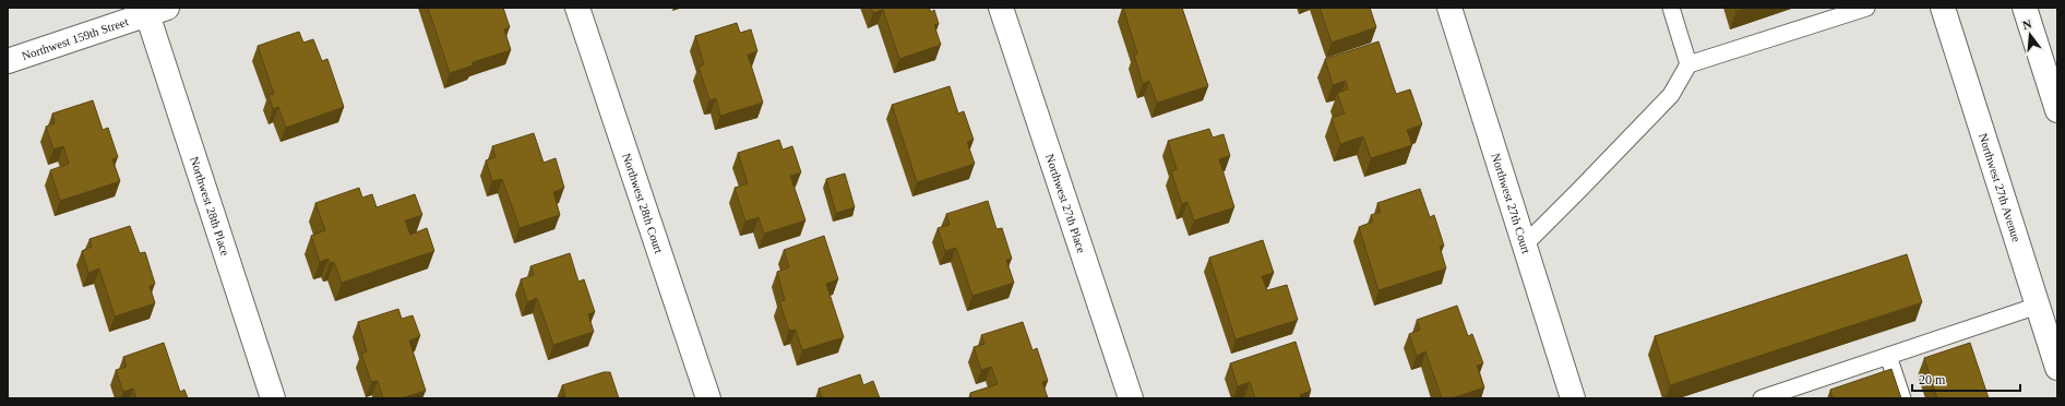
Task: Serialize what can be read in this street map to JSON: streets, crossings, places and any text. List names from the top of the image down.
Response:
{
  "streets": {
    "street": [
      "Northwest 159th Street",
      "Northwest 27th Avenue",
      "Northwest 28th Court",
      "Northwest 27th Place",
      "Northwest 27th Court",
      "Northwest 28th Place"
    ]
  },
  "crossings": [
    ["Northwest 159th Street", "Northwest 28th Place"]
  ],
  "scale_bar": "20 m",
  "north": "top"
}
